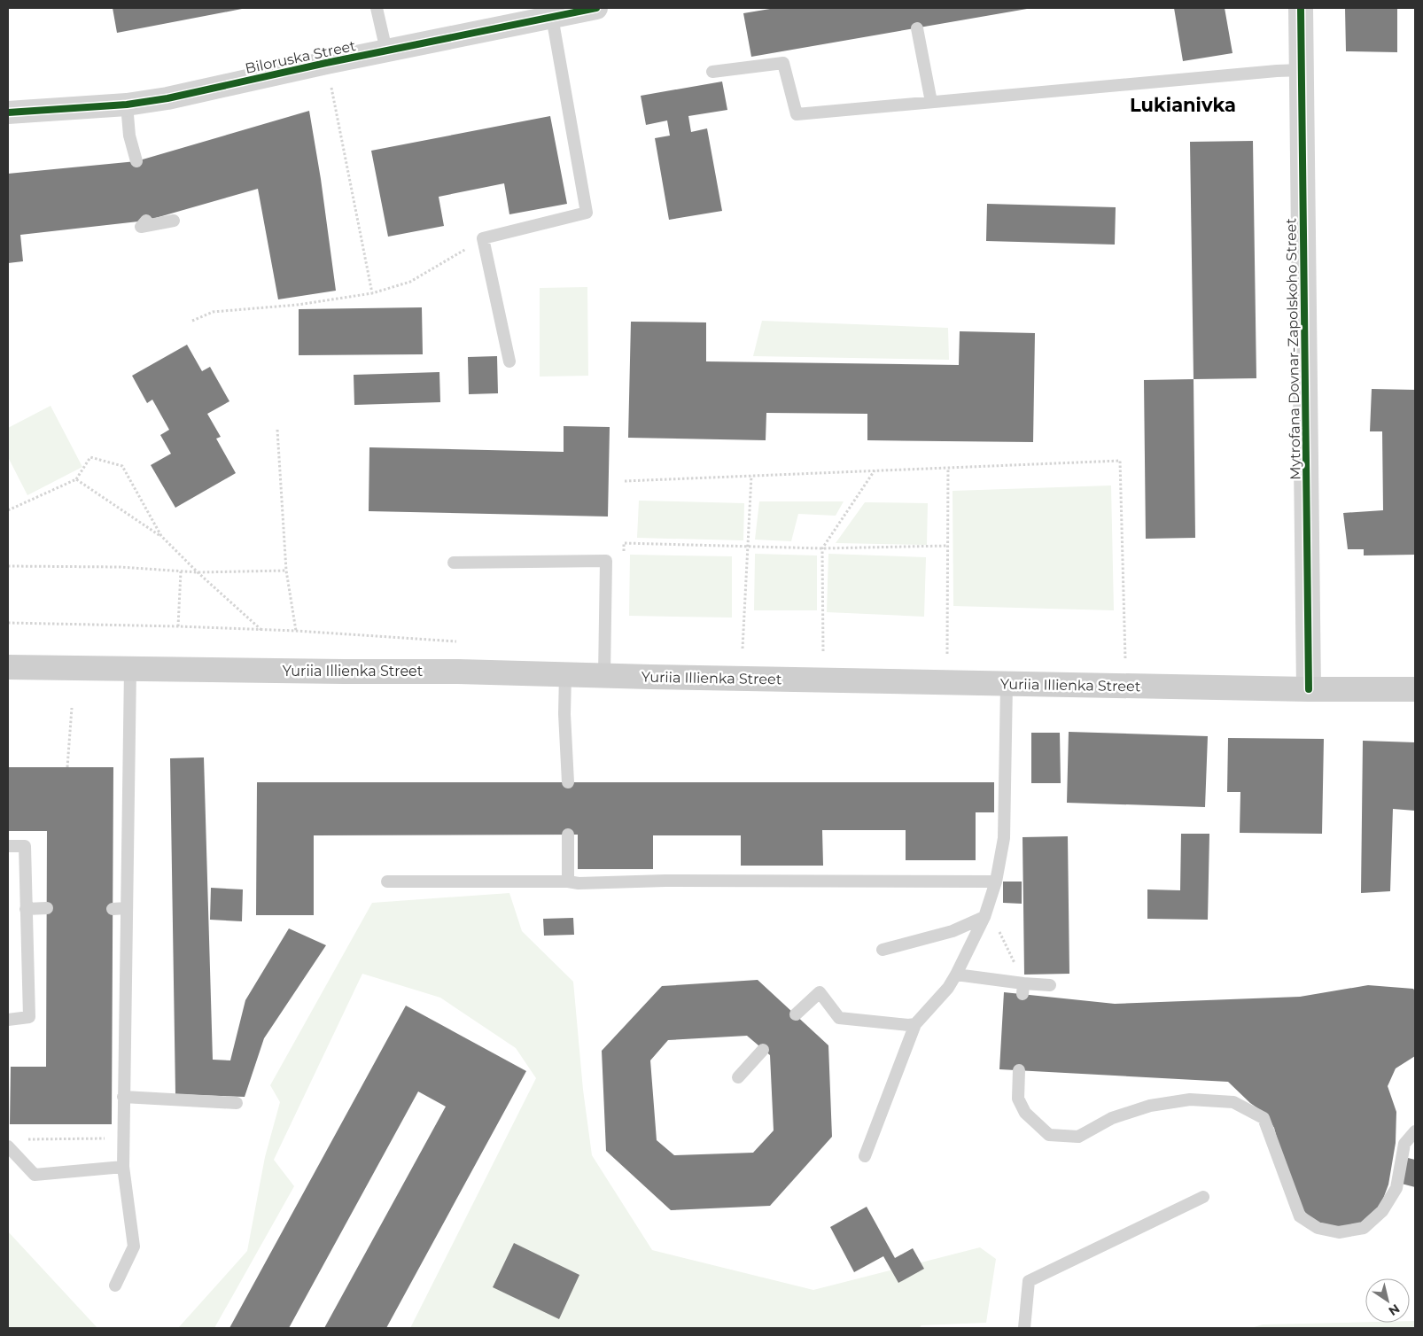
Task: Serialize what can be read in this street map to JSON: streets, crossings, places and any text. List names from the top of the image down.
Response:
{
  "streets": {
    "main road": ["Yuriia Illienka Street"],
    "street": ["Biloruska Street", "Mytrofana Dovnar-Zapolskoho Street"]
  },
  "crossings": [
    ["Mytrofana Dovnar-Zapolskoho Street", "Yuriia Illienka Street"]
  ],
  "districts": ["Lukianivka"],
  "north": "bottom right"
}
